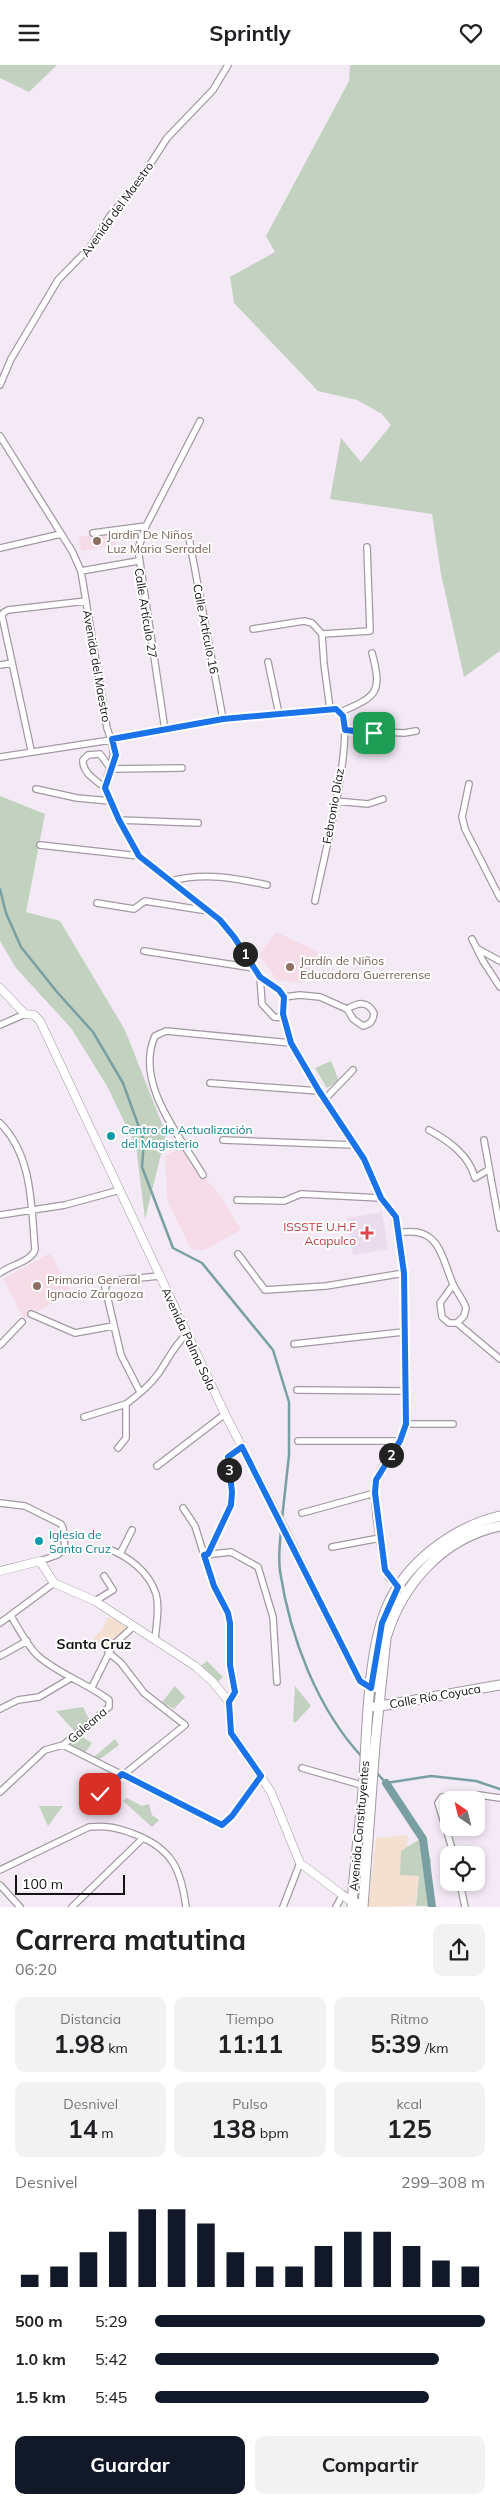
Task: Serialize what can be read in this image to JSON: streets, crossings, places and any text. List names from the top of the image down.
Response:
{
  "streets": {
    "main road": ["Calle Río Coyuca", "Avenida Constituyentes"],
    "street": [
      "Avenida del Maestro",
      "Calle Artículo 27",
      "Calle Artículo 16",
      "Febronio Díaz",
      "Avenida Palma Sola",
      "Galeana"
    ]
  },
  "districts": ["Santa Cruz"],
  "places": {
    "other": [
      "Jardin De Niños Luz Maria Serradel",
      "Jardín de Niños Educadora Guerrerense",
      "Centro de Actualización del Magisterio",
      "Primaria General Ignacio Zaragoza",
      "Iglesia de Santa Cruz"
    ],
    "health": ["ISSSTE U.H.F Acapulco"]
  },
  "scale_bar": "100 m",
  "north": "top left",
  "page": {
    "header": "Sprintly",
    "pins": ["1", "2", "3"],
    "scale": "100 m",
    "heading": ["Carrera matutina", "06:20"],
    "stats": [
      ["Distancia", "1.98 km"],
      ["Tiempo", "11:11"],
      ["Ritmo", "5:39 /km"],
      ["Desnivel", "14 m"],
      ["Pulso", "138 bpm"],
      ["kcal", "125"]
    ],
    "chart": ["Desnivel", "299–308 m"],
    "list": [
      {
        "name": "500 m",
        "note": "5:29"
      },
      {
        "name": "1.0 km",
        "note": "5:42"
      },
      {
        "name": "1.5 km",
        "note": "5:45"
      }
    ],
    "buttons": ["Guardar", "Compartir"]
  }
}
